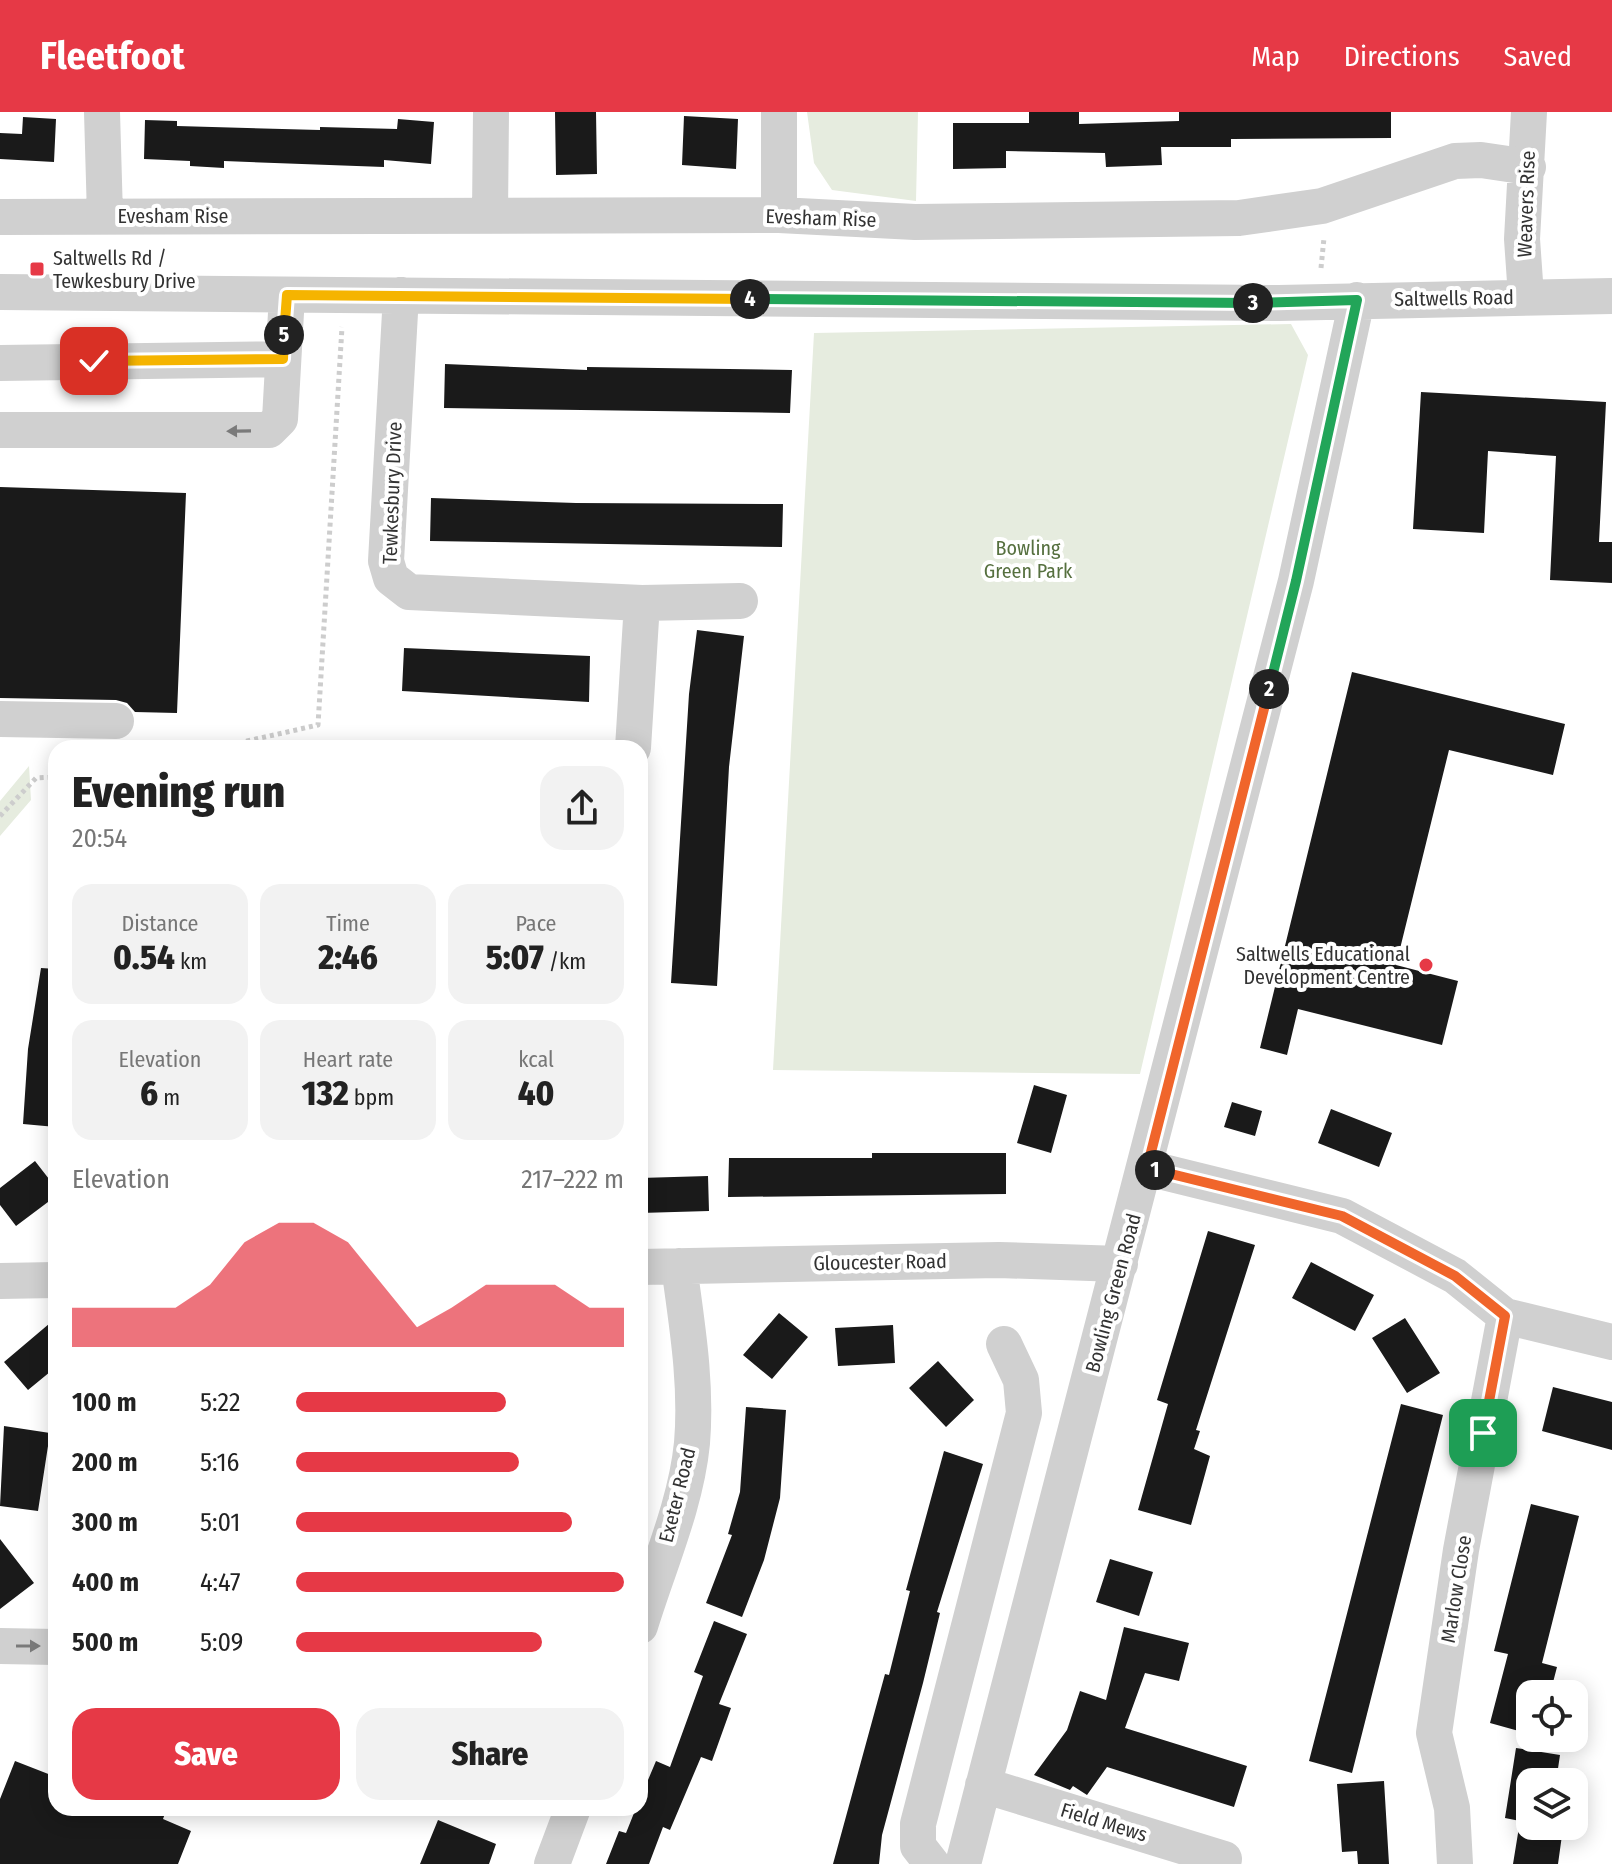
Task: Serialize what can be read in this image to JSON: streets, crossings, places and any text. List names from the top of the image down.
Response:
{
  "streets": {
    "street": [
      "Weavers Rise",
      "Evesham Rise",
      "Saltwells Road",
      "Tewkesbury Drive",
      "Gloucester Road",
      "Bowling Green Road",
      "Exeter Road",
      "Marlow Close",
      "Field Mews"
    ]
  },
  "crossings": [
    ["Weavers Rise", "Evesham Rise"],
    ["Weavers Rise", "Saltwells Road"],
    ["Saltwells Road", "Tewkesbury Drive"],
    ["Saltwells Road", "Bowling Green Road"],
    ["Gloucester Road", "Bowling Green Road"],
    ["Gloucester Road", "Exeter Road"],
    ["Bowling Green Road", "Field Mews"]
  ],
  "parks": ["Bowling Green Park"],
  "places": {
    "transit": ["Saltwells Rd / Tewkesbury Drive"],
    "other": ["Saltwells Educational Development Centre"]
  },
  "page": {
    "header": "Fleetfoot",
    "nav": ["Map", "Directions", "Saved"],
    "pins": [
      "4",
      "3",
      "5",
      "2",
      "1"
    ],
    "heading": ["Evening run", "20:54"],
    "stats": [
      ["Distance", "0.54 km"],
      ["Time", "2:46"],
      ["Pace", "5:07 /km"],
      ["Elevation", "6 m"],
      ["Heart rate", "132 bpm"],
      ["kcal", "40"]
    ],
    "chart": ["Elevation", "217–222 m"],
    "list": [
      {
        "name": "100 m",
        "note": "5:22"
      },
      {
        "name": "200 m",
        "note": "5:16"
      },
      {
        "name": "300 m",
        "note": "5:01"
      },
      {
        "name": "400 m",
        "note": "4:47"
      },
      {
        "name": "500 m",
        "note": "5:09"
      }
    ],
    "buttons": ["Save", "Share"]
  }
}
